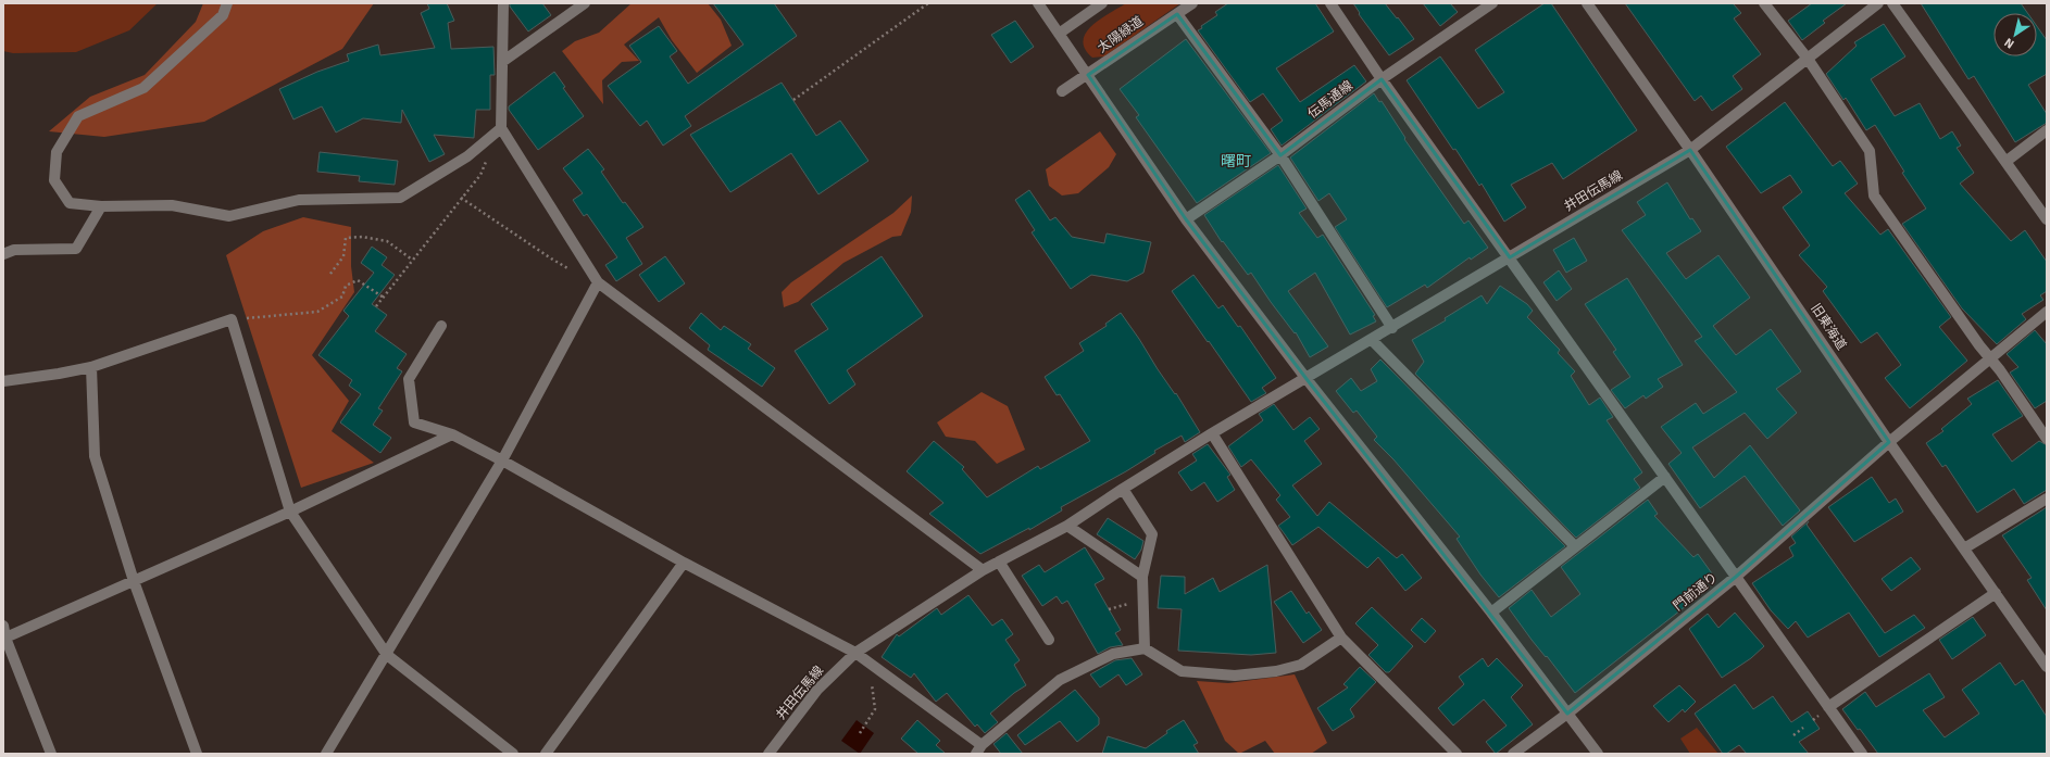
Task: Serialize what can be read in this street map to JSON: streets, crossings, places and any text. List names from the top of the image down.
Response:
{
  "streets": {
    "street": [
      "太陽緑道",
      "伝馬通線",
      "井田伝馬線",
      "旧東海道",
      "門前通り"
    ]
  },
  "crossings": [
    ["井田伝馬線", "旧東海道"],
    ["旧東海道", "門前通り"]
  ],
  "districts": ["曙町"],
  "north": "bottom left"
}
